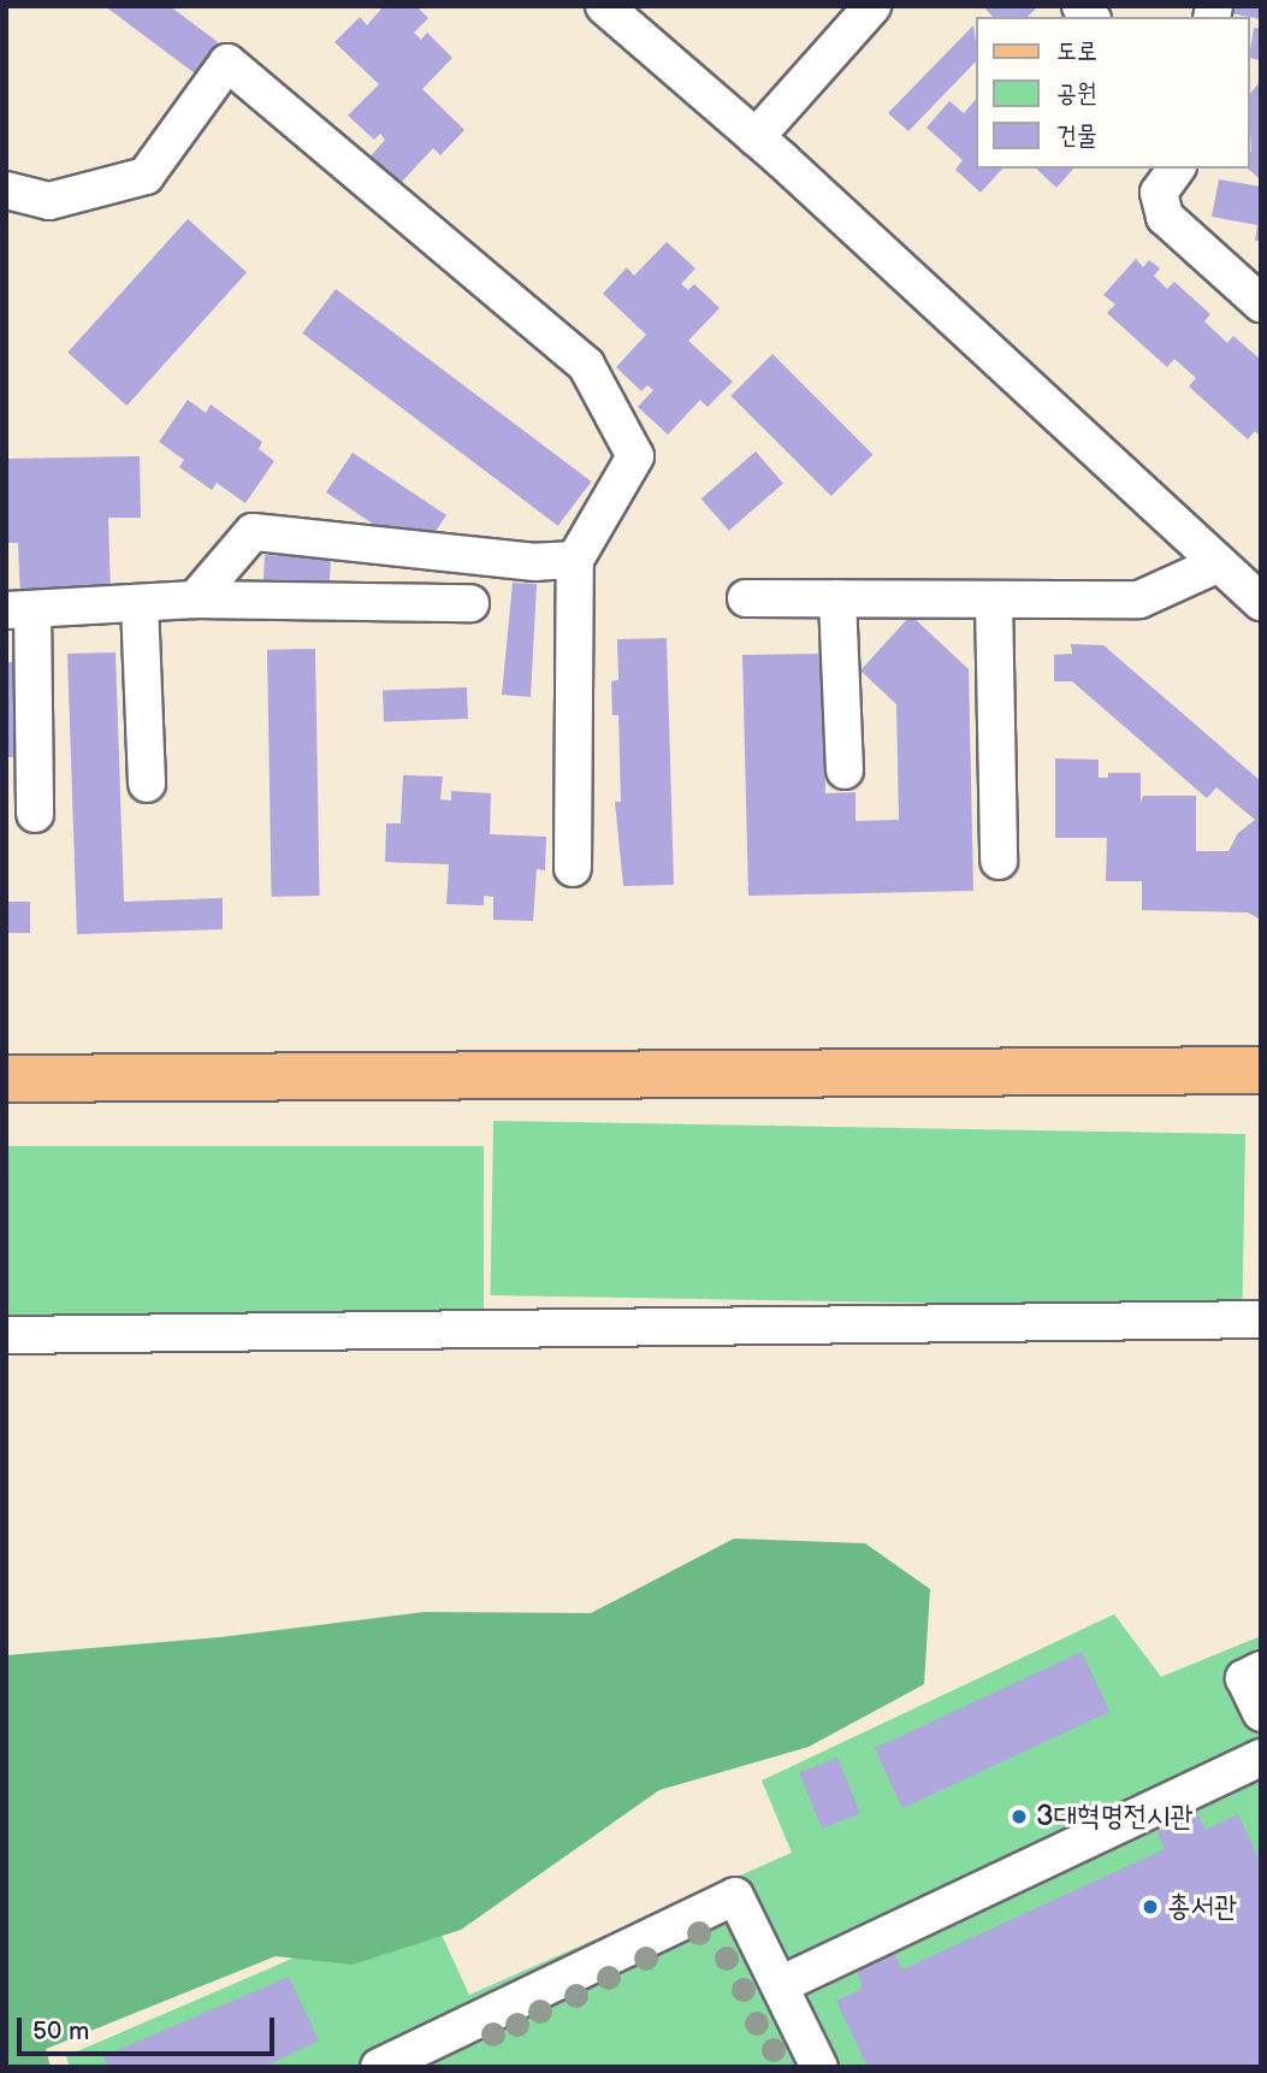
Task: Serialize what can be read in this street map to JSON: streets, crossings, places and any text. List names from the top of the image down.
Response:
{
  "places": ["3대혁명전시관", "총서관"],
  "legend": ["도로", "공원", "건물"],
  "scale_bar": "50 m"
}
